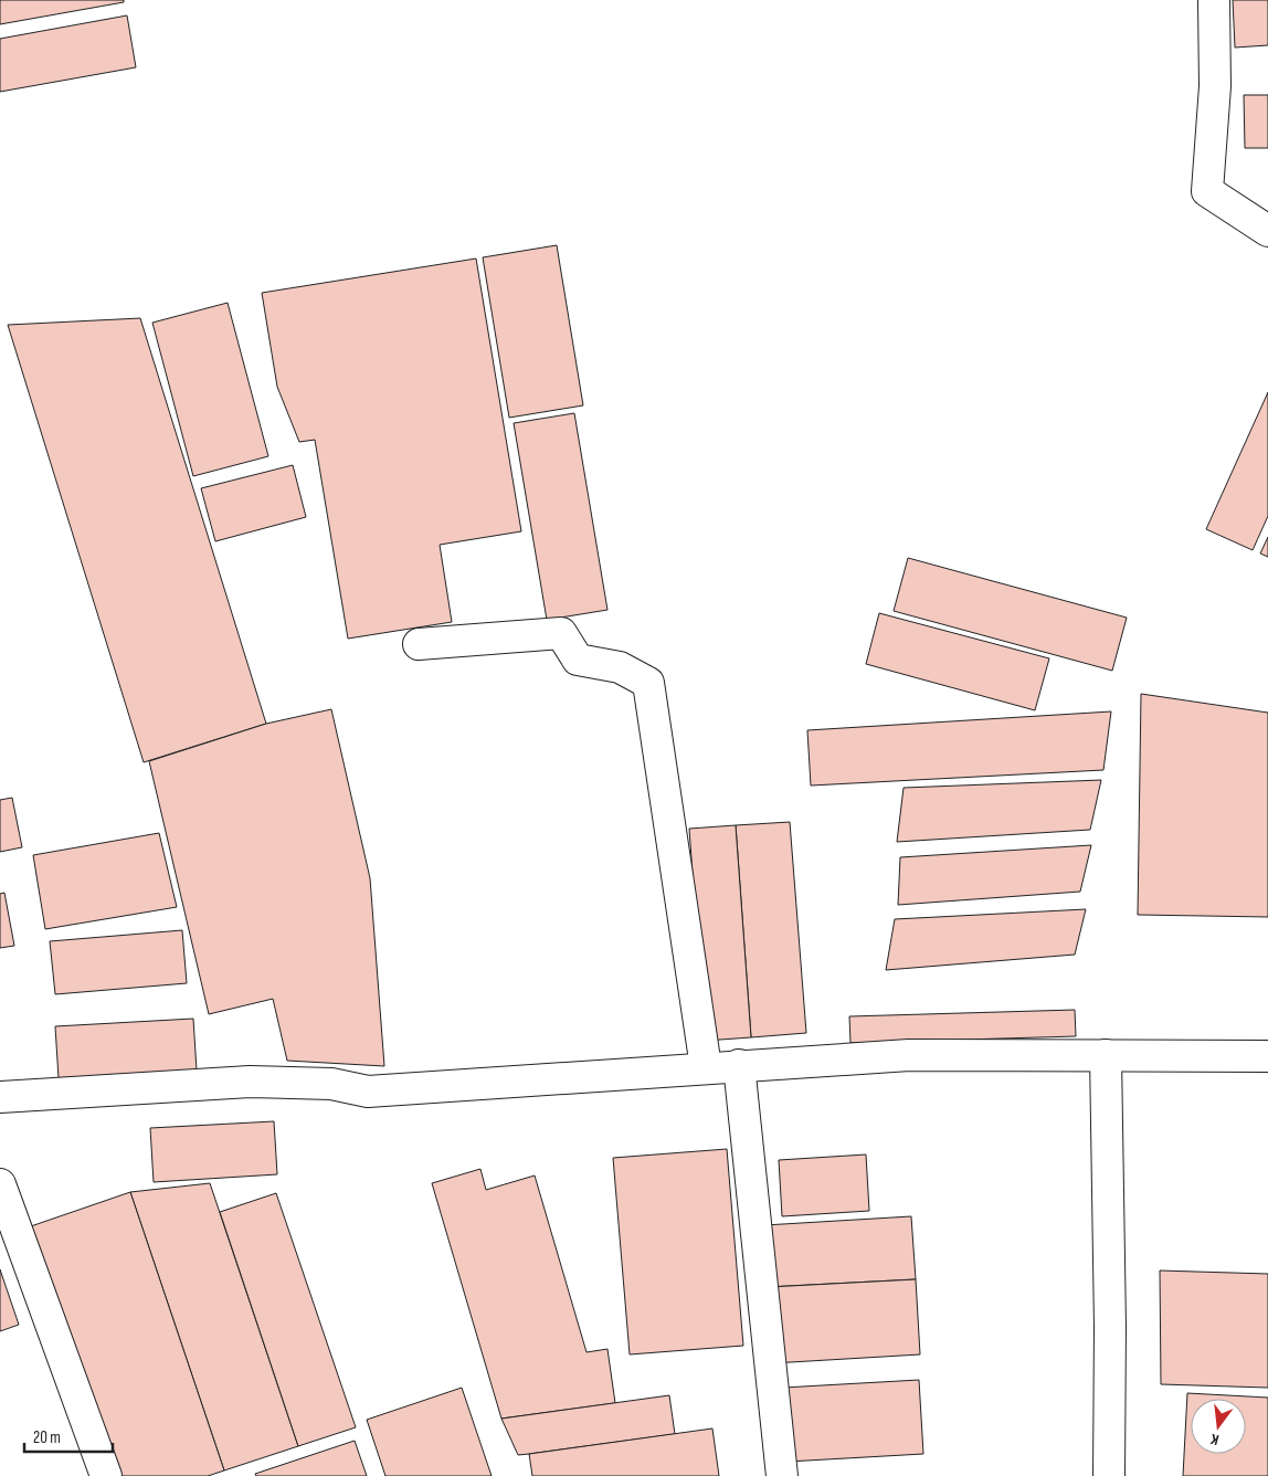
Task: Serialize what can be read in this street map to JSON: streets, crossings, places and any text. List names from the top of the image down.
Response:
{
  "scale_bar": "20 m",
  "north": "bottom"
}
